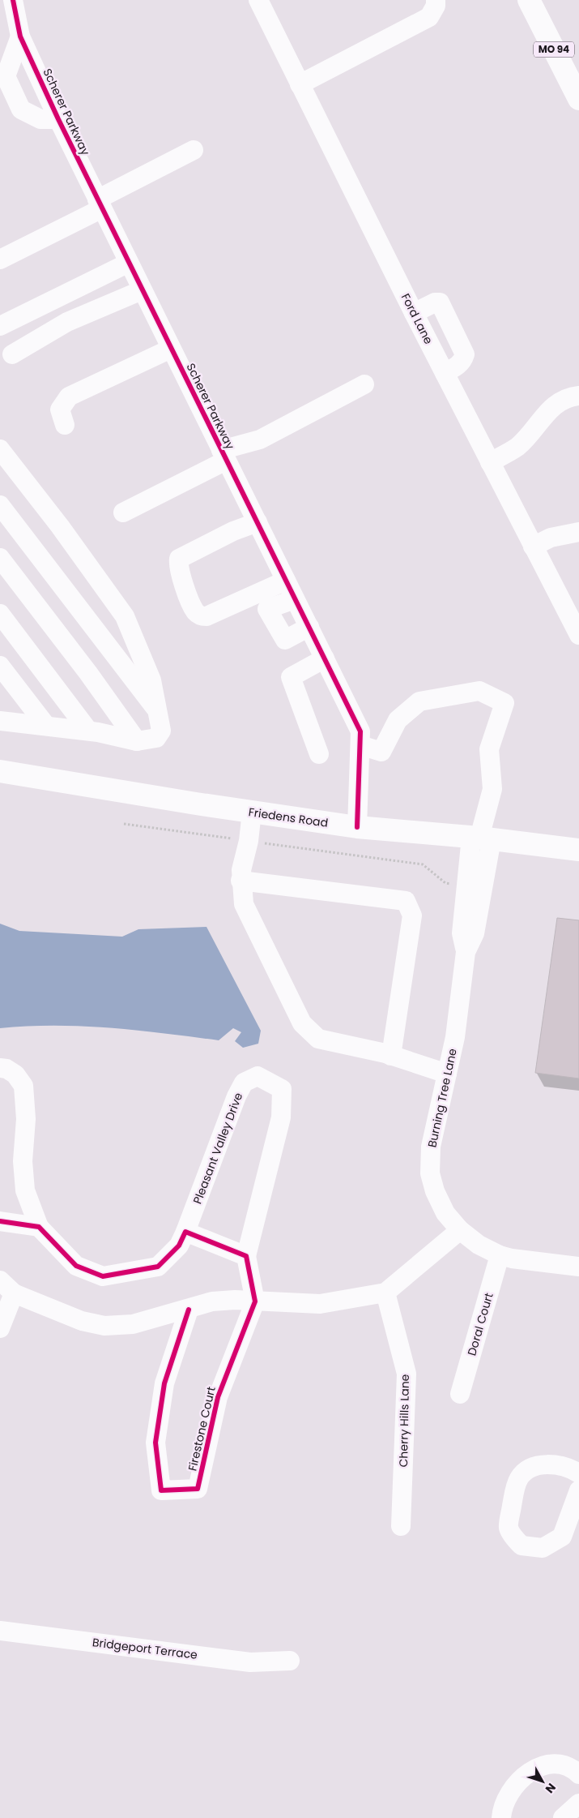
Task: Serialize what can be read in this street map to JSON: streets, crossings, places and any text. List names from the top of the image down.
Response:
{
  "streets": {
    "main road": ["MO 94", "Friedens Road"],
    "street": [
      "Scherer Parkway",
      "Ford Lane",
      "Burning Tree Lane",
      "Pleasant Valley Drive",
      "Doral Court",
      "Cherry Hills Lane",
      "Firestone Court",
      "Bridgeport Terrace"
    ]
  },
  "crossings": [
    ["Scherer Parkway", "Friedens Road"],
    ["Scherer Parkway", "Burning Tree Lane"],
    ["Friedens Road", "Burning Tree Lane"],
    ["Burning Tree Lane", "Doral Court"],
    ["Pleasant Valley Drive", "Firestone Court"]
  ],
  "north": "bottom right"
}
